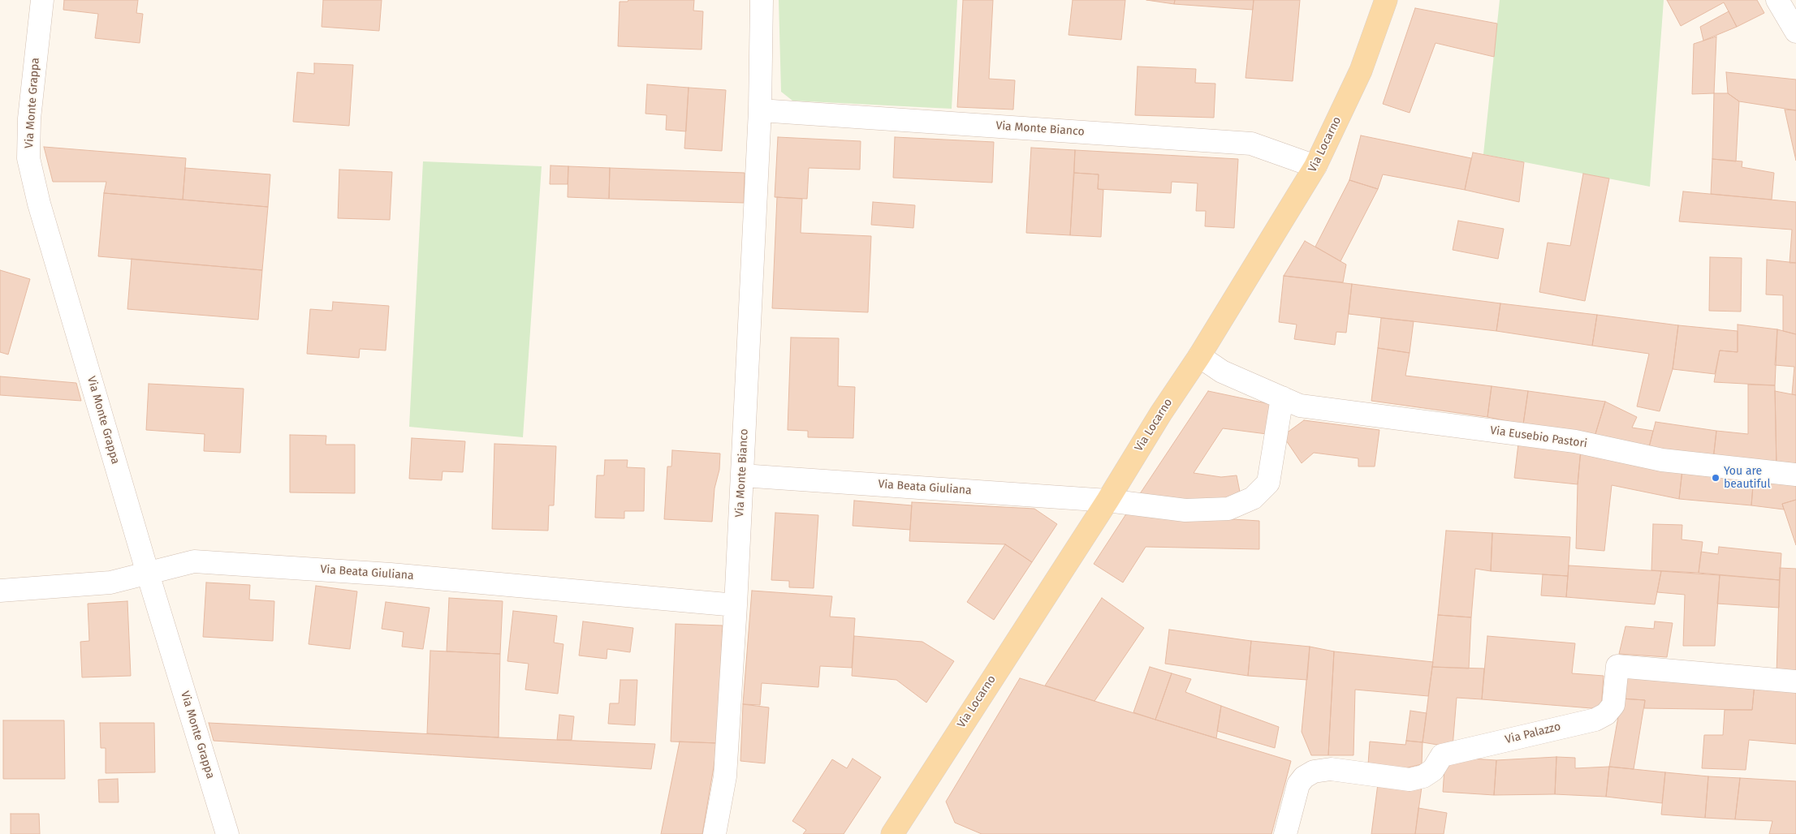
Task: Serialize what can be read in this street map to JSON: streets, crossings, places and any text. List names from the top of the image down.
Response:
{
  "streets": {
    "main road": ["Via Locarno"],
    "street": [
      "Via Monte Grappa",
      "Via Monte Bianco",
      "Via Eusebio Pastori",
      "Via Beata Giuliana",
      "Via Palazzo"
    ]
  },
  "crossings": [
    ["Via Monte Grappa", "Via Beata Giuliana"],
    ["Via Monte Bianco", "Via Locarno"],
    ["Via Monte Bianco", "Via Beata Giuliana"],
    ["Via Locarno", "Via Eusebio Pastori"],
    ["Via Locarno", "Via Beata Giuliana"]
  ],
  "places": ["You are beautiful"]
}
